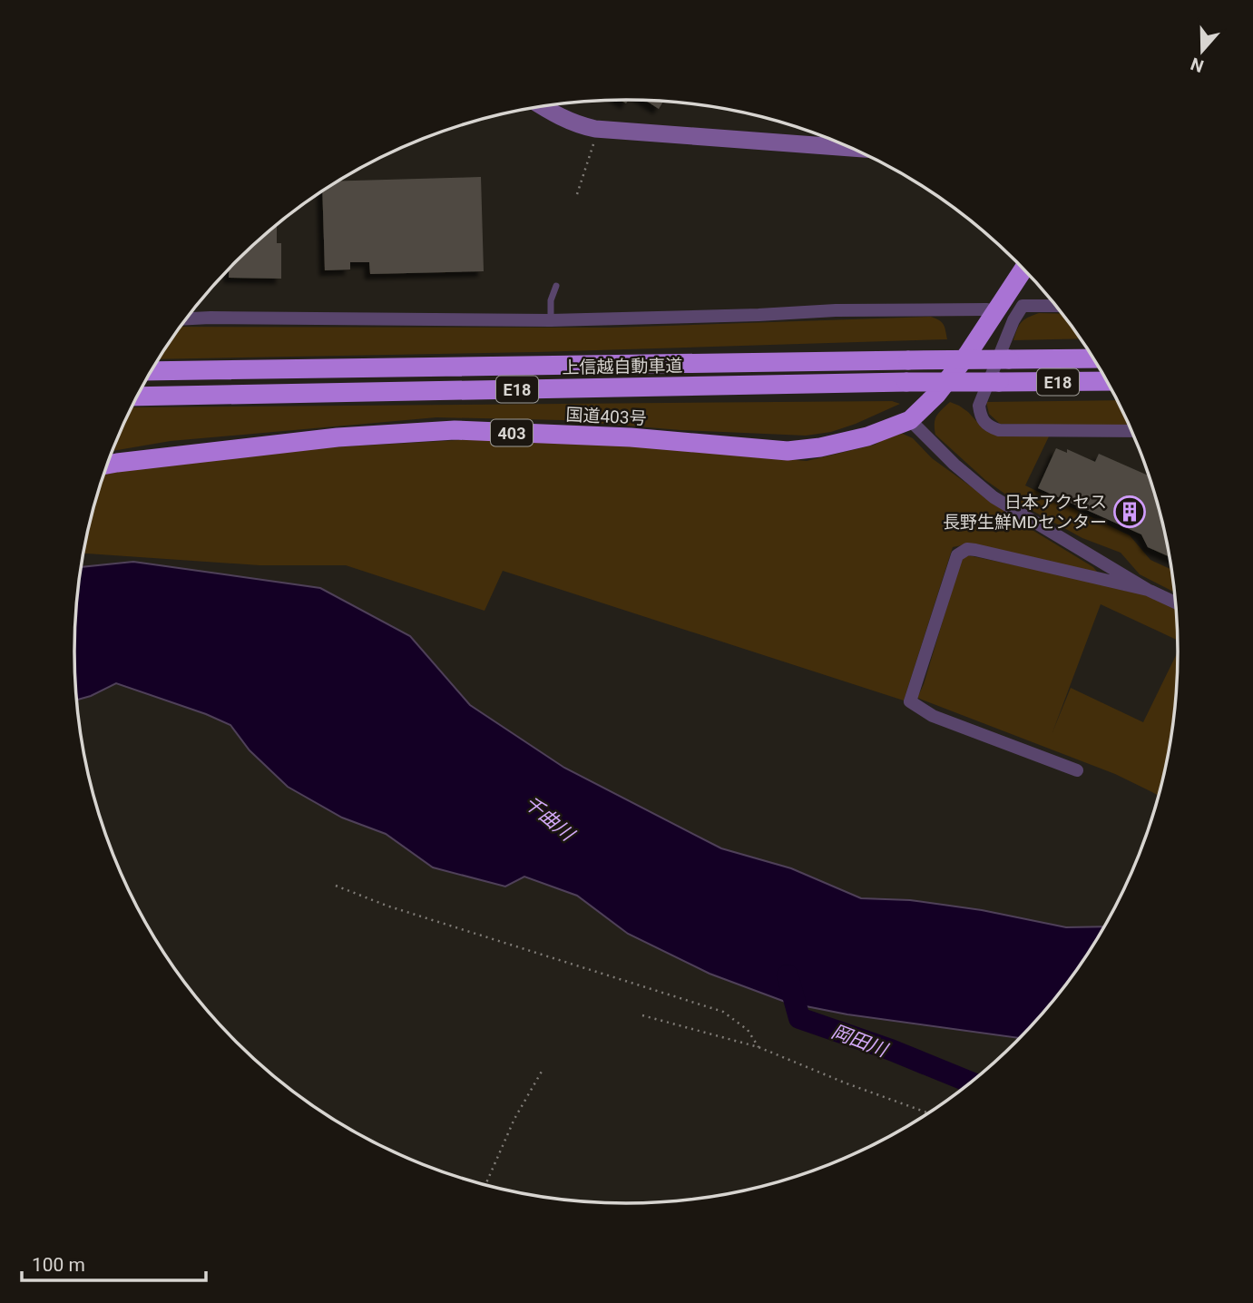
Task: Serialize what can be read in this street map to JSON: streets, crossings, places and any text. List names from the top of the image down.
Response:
{
  "streets": {
    "highway": [
      "上信越自動車道",
      "E18",
      "国道403号",
      "403"
    ]
  },
  "water": ["千曲川", "岡田川"],
  "places": {
    "building": ["日本アクセス 長野生鮮MDセンター"]
  },
  "scale_bar": "100 m",
  "north": "bottom"
}
